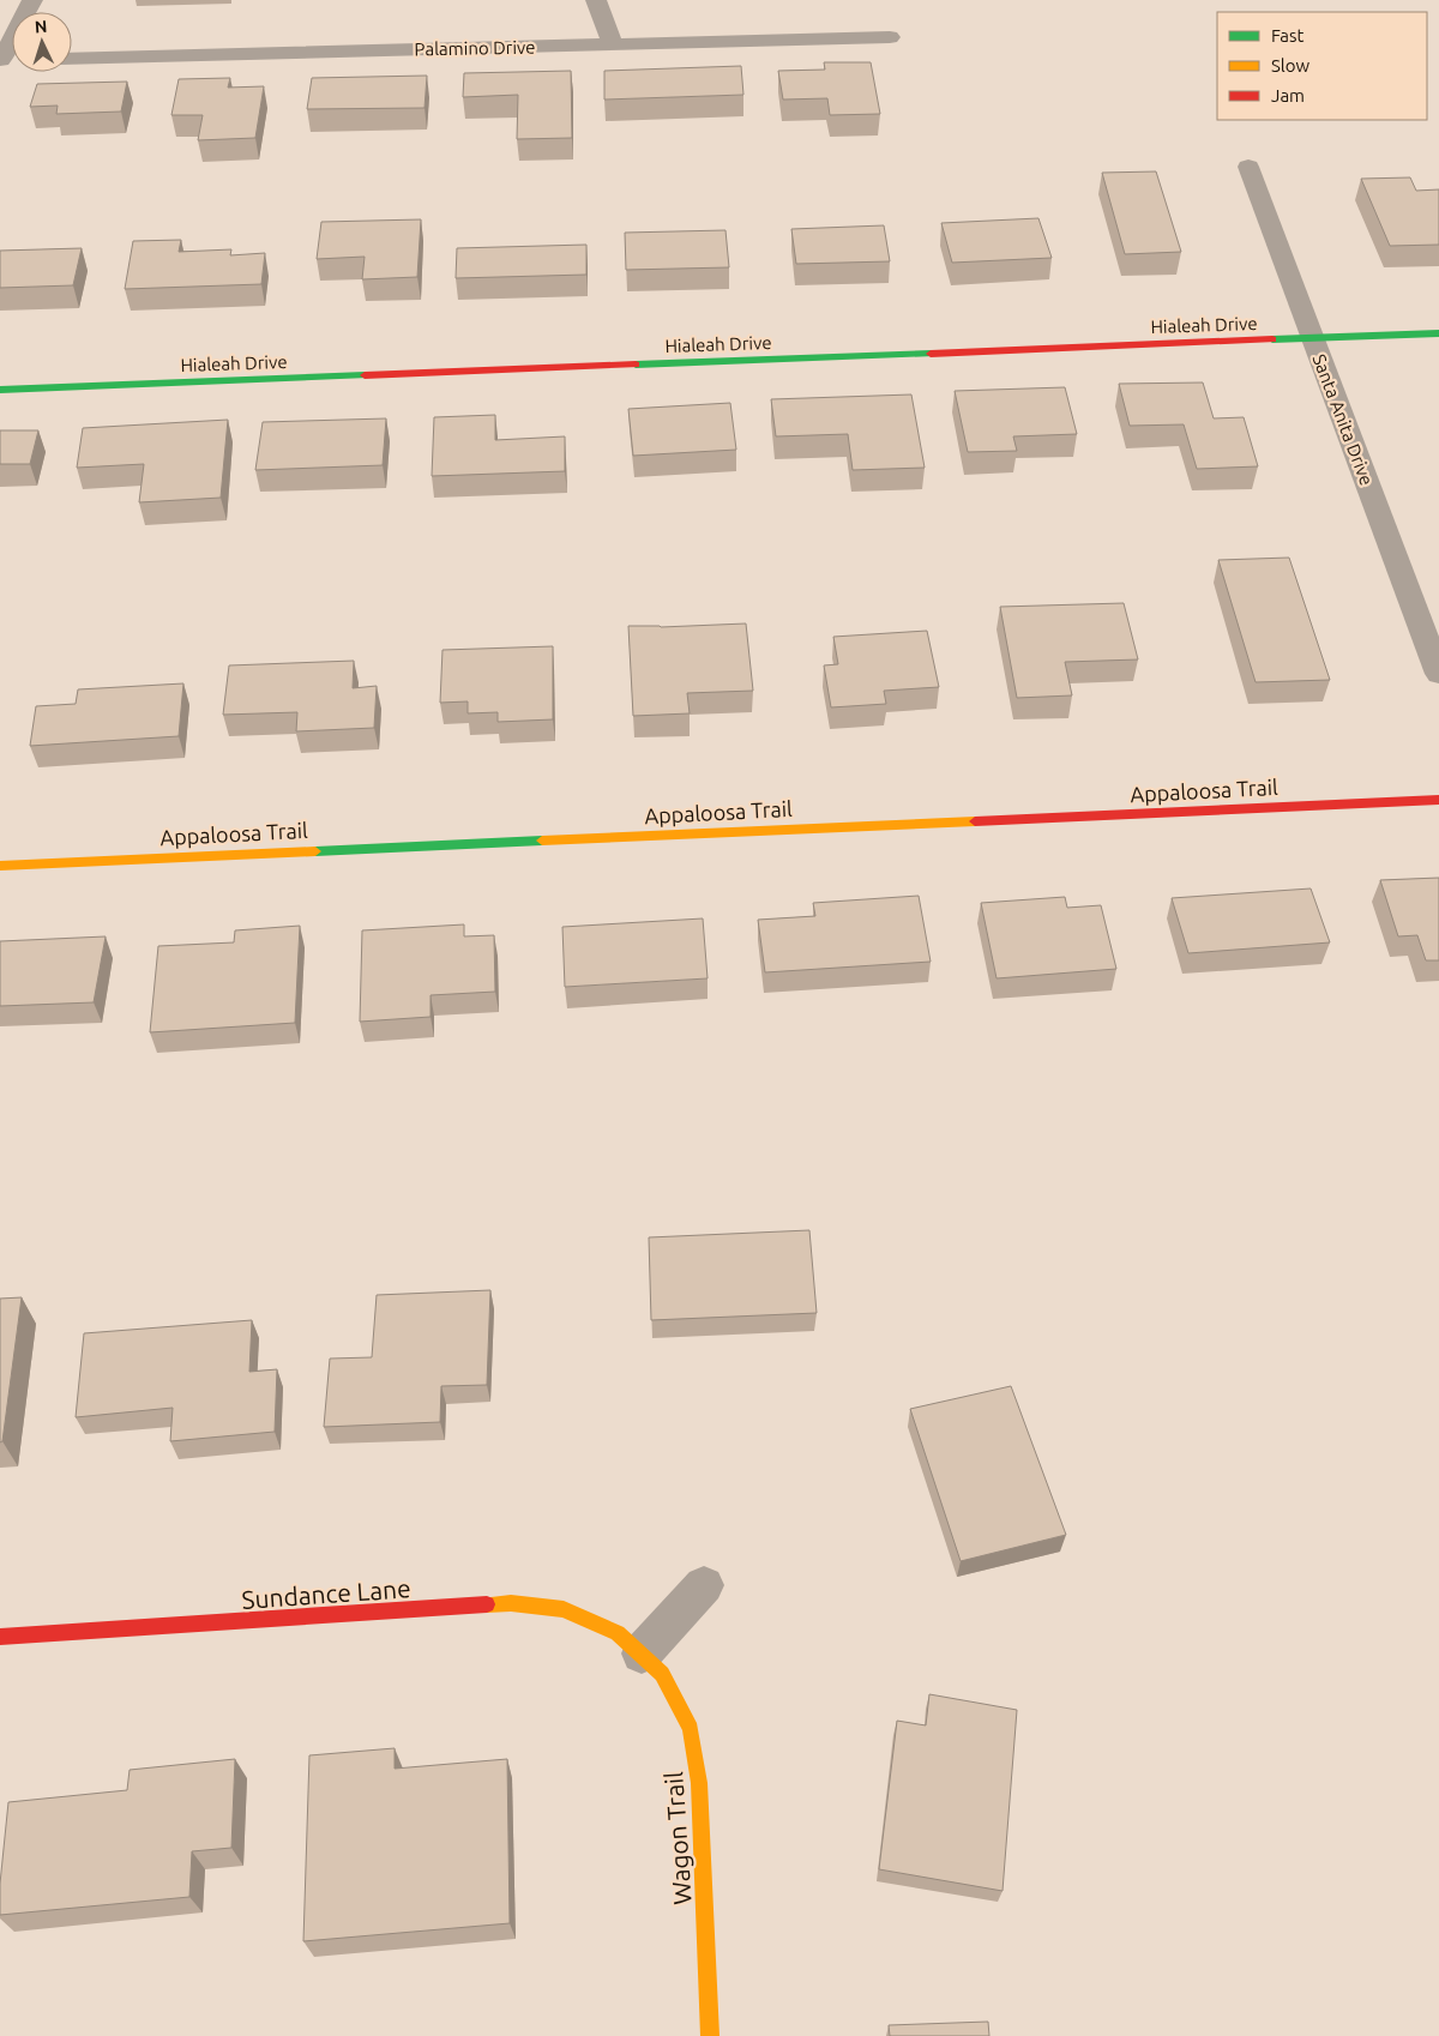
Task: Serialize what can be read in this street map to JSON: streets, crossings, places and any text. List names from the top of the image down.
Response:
{
  "streets": {
    "street": [
      "Palamino Drive",
      "Hialeah Drive",
      "Santa Anita Drive",
      "Appaloosa Trail",
      "Sundance Lane",
      "Wagon Trail"
    ]
  },
  "crossings": [
    ["Hialeah Drive", "Santa Anita Drive"],
    ["Sundance Lane", "Wagon Trail"]
  ],
  "legend": ["Fast", "Slow", "Jam"],
  "north": "top"
}
